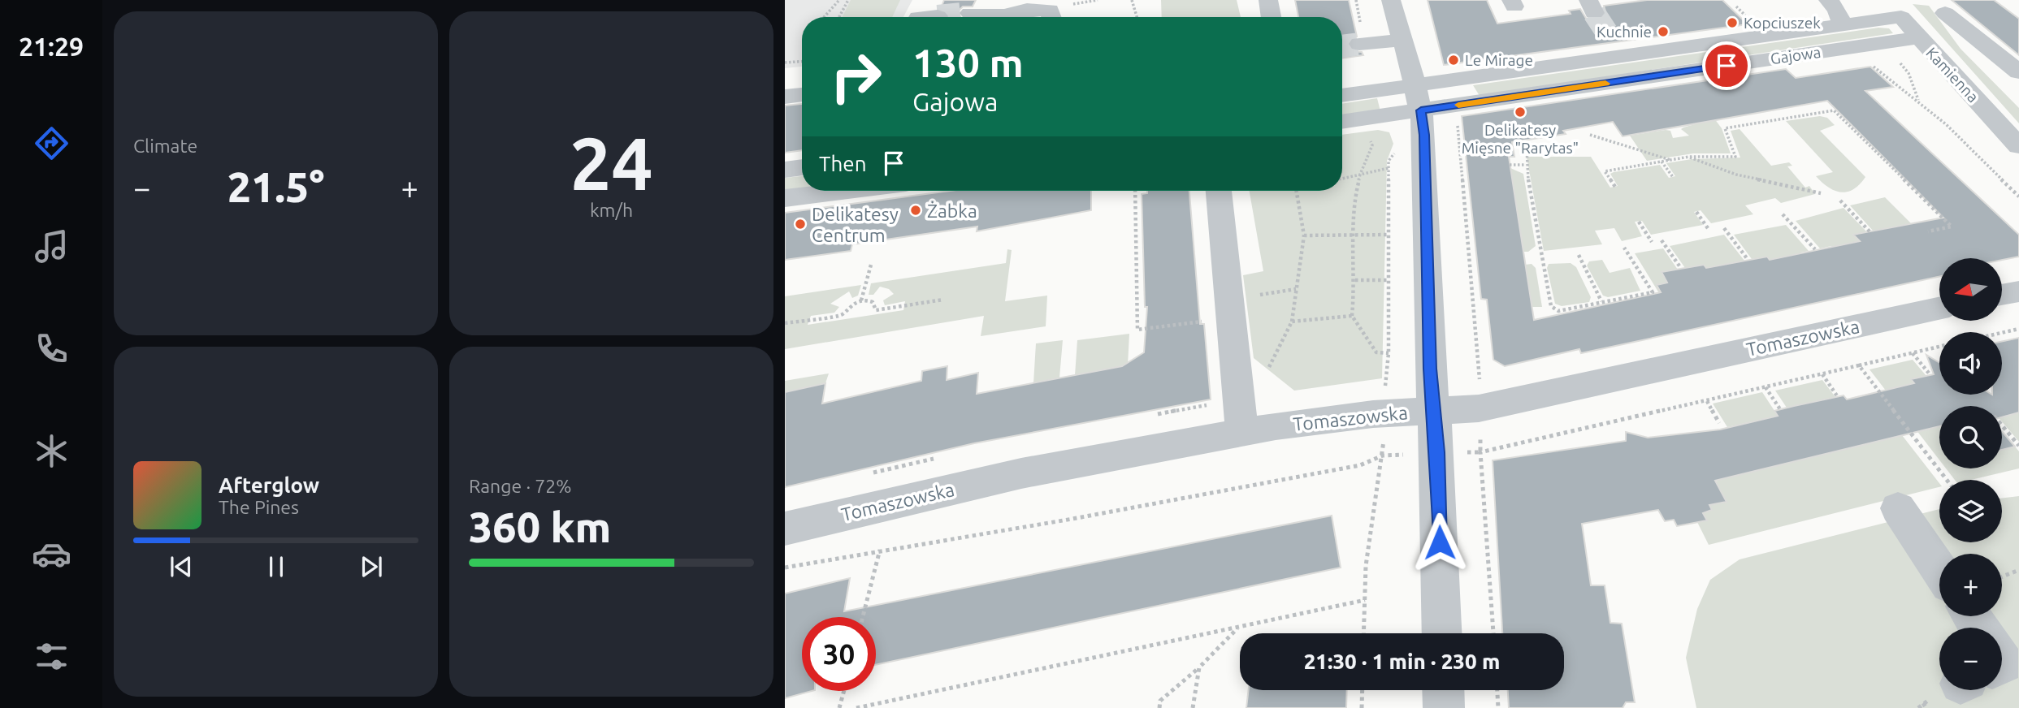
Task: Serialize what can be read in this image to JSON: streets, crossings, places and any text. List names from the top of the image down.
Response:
{
  "streets": {
    "street": ["Gajowa", "Kamienna", "Tomaszowska"]
  },
  "crossings": [
    ["Gajowa", "Kamienna"]
  ],
  "places": [
    "Kopciuszek",
    "Kuchnie",
    "Le Mirage",
    "Delikatesy Mięsne \"Rarytas\"",
    "Żabka",
    "Delikatesy Centrum"
  ],
  "north": "left",
  "page": {
    "tabs": "21:29",
    "tile": [
      "Climate",
      ["24", "km/h"],
      ["Range · 72%", "360 km"]
    ],
    "turn": ["130 m", "Gajowa"],
    "then": "Then",
    "heat": ["−", "21.5°", "+"],
    "map_buttons": ["+", "−"],
    "song": ["Afterglow", "The Pines"],
    "limit": "30",
    "trip": "21:30 · 1 min · 230 m"
  }
}
